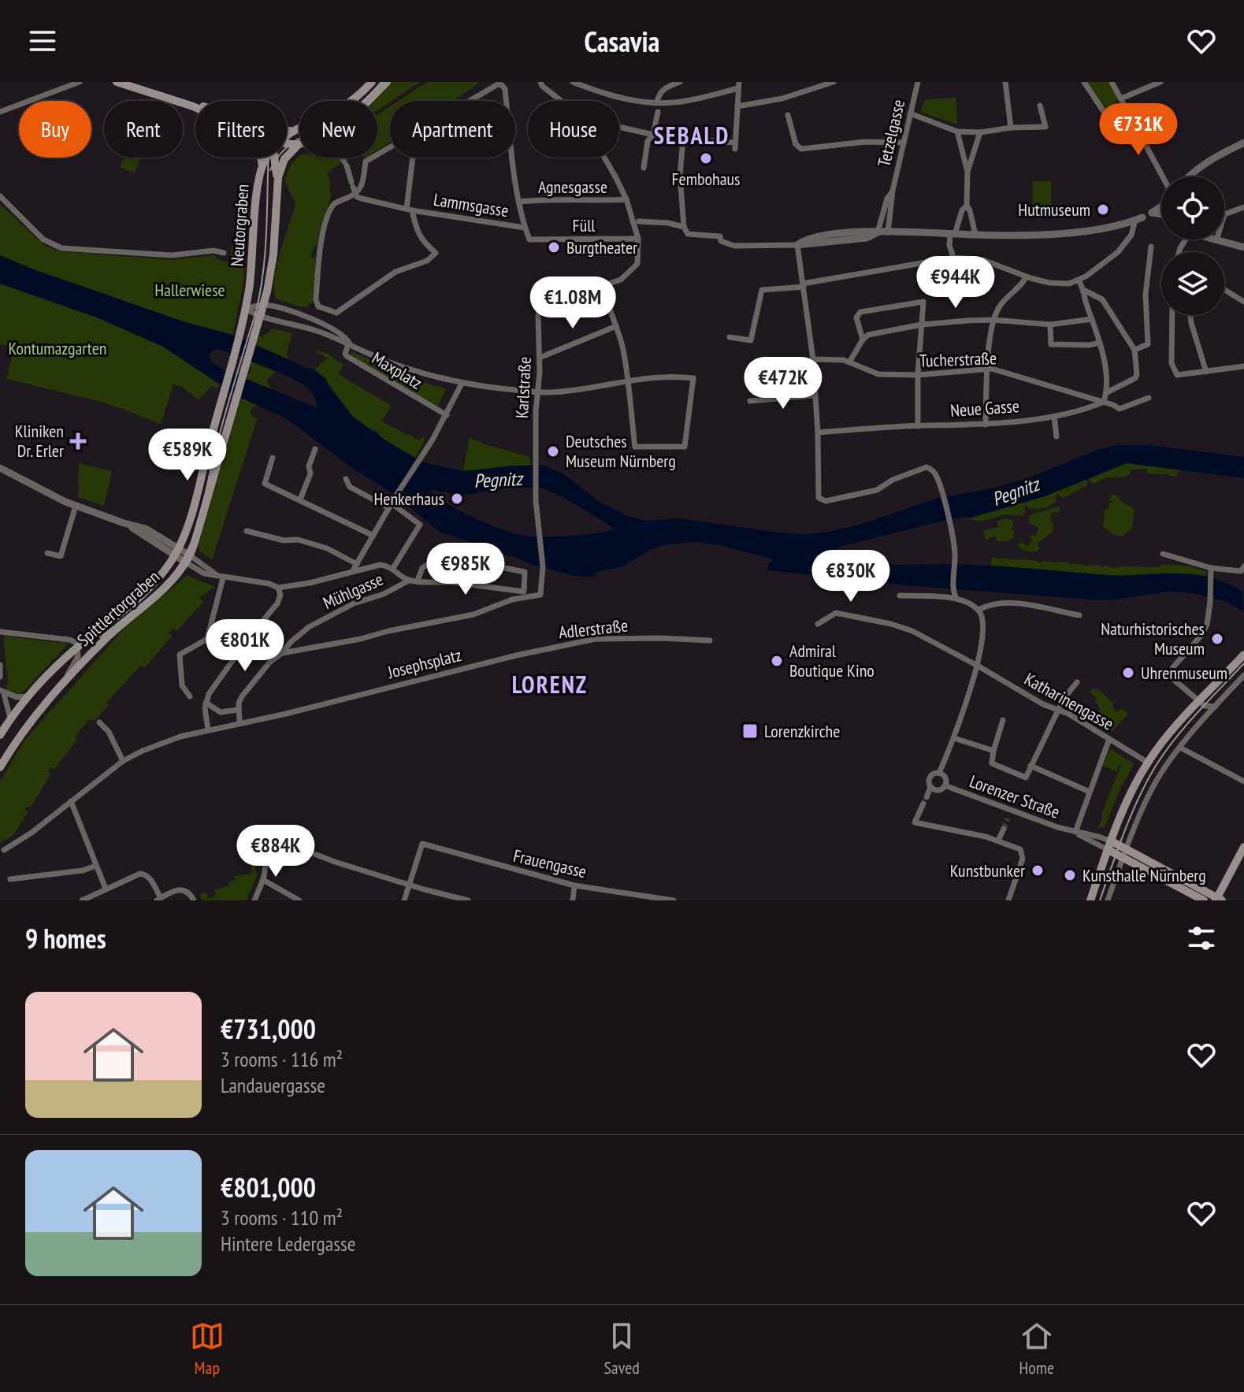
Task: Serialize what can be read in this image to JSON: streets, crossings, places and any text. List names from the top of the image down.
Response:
{
  "streets": {
    "main road": ["Neutorgraben", "Spittlertorgraben"],
    "street": [
      "Tetzelgasse",
      "Agnesgasse",
      "Lammsgasse",
      "Füll",
      "Tucherstraße",
      "Maxplatz",
      "Karlstraße",
      "Neue Gasse",
      "Mühlgasse",
      "Adlerstraße",
      "Josephsplatz",
      "Katharinengasse",
      "Lorenzer Straße",
      "Frauengasse"
    ]
  },
  "crossings": [
    ["Lammsgasse", "Füll"],
    ["Neutorgraben", "Maxplatz"],
    ["Neutorgraben", "Spittlertorgraben"],
    ["Tucherstraße", "Neue Gasse"],
    ["Maxplatz", "Karlstraße"],
    ["Karlstraße", "Mühlgasse"],
    ["Adlerstraße", "Josephsplatz"]
  ],
  "districts": ["SEBALD", "LORENZ"],
  "water": ["Pegnitz"],
  "parks": ["Hallerwiese", "Kontumazgarten"],
  "places": {
    "other": [
      "Fembohaus",
      "Hutmuseum",
      "Burgtheater",
      "Deutsches Museum Nürnberg",
      "Henkerhaus",
      "Naturhistorisches Museum",
      "Admiral Boutique Kino",
      "Uhrenmuseum",
      "Kunstbunker",
      "Kunsthalle Nürnberg"
    ],
    "health": ["Kliniken Dr. Erler"],
    "transit": ["Lorenzkirche"]
  },
  "page": {
    "header": "Casavia",
    "chip": [
      "Buy",
      "Rent",
      "Filters",
      "New",
      "Apartment",
      "House"
    ],
    "price": [
      "€731K",
      "€944K",
      "€1.08M",
      "€472K",
      "€589K",
      "€985K",
      "€830K",
      "€801K",
      "€884K"
    ],
    "heading": "9 homes",
    "list": [
      {
        "name": "€731,000",
        "note": "3 rooms · 116 m² · Landauergasse"
      },
      {
        "name": "€801,000",
        "note": "3 rooms · 110 m² · Hintere Ledergasse"
      }
    ],
    "tabs": ["Map", "Saved", "Home"]
  }
}
